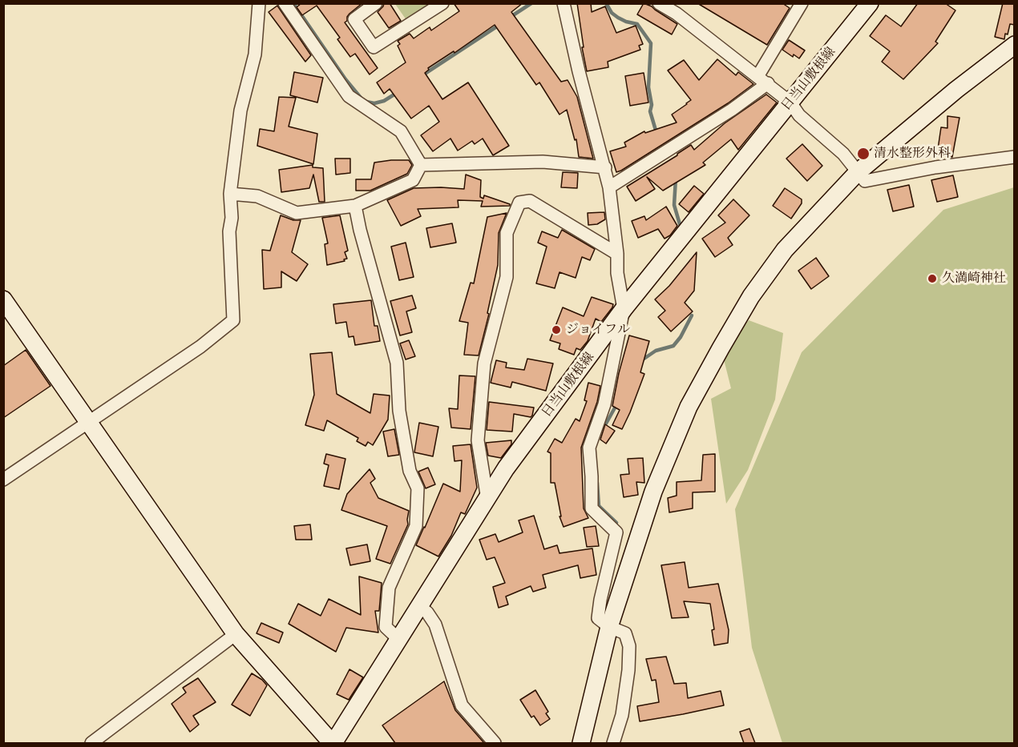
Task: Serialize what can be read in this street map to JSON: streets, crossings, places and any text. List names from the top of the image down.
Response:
{
  "streets": {
    "street": ["日当山敷根線"]
  },
  "places": ["清水整形外科", "久満崎神社", "ジョイフル"]
}
